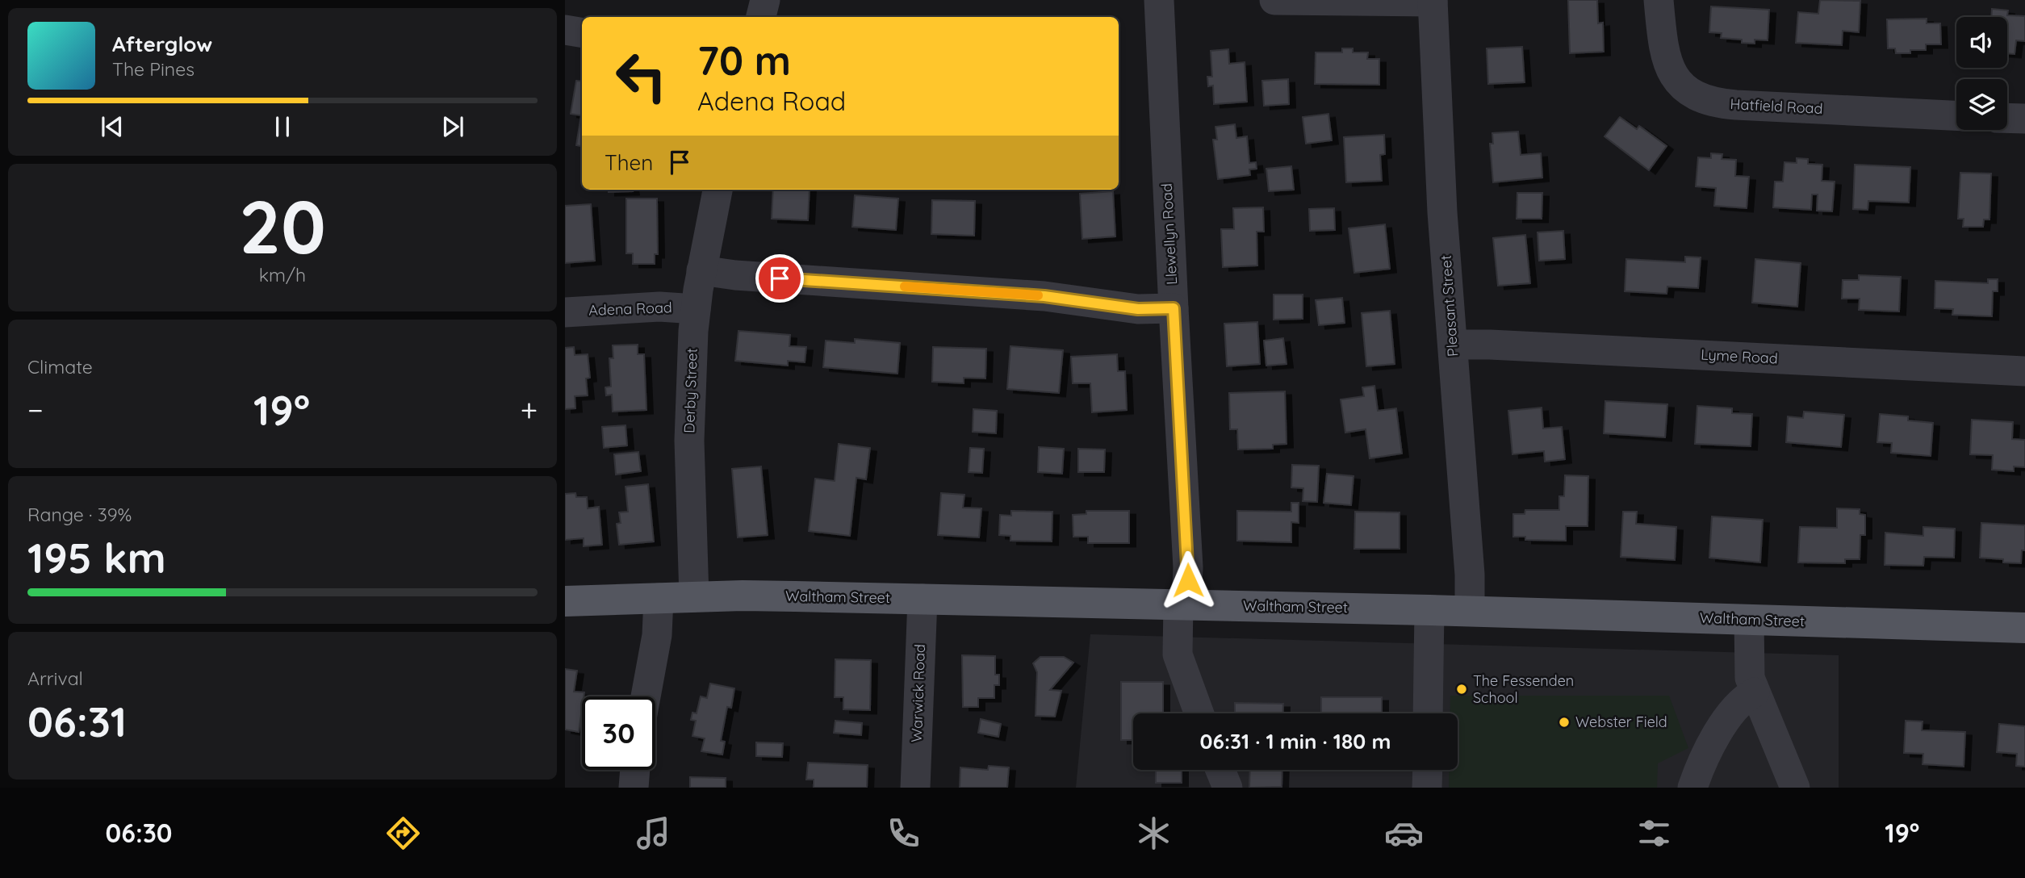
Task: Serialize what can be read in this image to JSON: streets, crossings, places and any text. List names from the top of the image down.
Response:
{
  "streets": {
    "main road": ["Waltham Street"],
    "street": [
      "Hatfield Road",
      "Llewellyn Road",
      "Pleasant Street",
      "Adena Road",
      "Lyme Road",
      "Derby Street",
      "Warwick Road"
    ]
  },
  "crossings": [
    ["Llewellyn Road", "Waltham Street"],
    ["Pleasant Street", "Lyme Road"],
    ["Pleasant Street", "Waltham Street"],
    ["Adena Road", "Derby Street"],
    ["Derby Street", "Waltham Street"],
    ["Waltham Street", "Warwick Road"]
  ],
  "places": ["The Fessenden School", "Webster Field"],
  "page": {
    "turn": ["70 m", "Adena Road"],
    "song": ["Afterglow", "The Pines"],
    "then": "Then",
    "tile": [
      ["20", "km/h"],
      "Climate",
      ["Range · 39%", "195 km"],
      ["Arrival", "06:31"]
    ],
    "heat": ["−", "19°", "+"],
    "limit": "30",
    "trip": "06:31 · 1 min · 180 m",
    "tabs": ["06:30", "19°"]
  }
}
